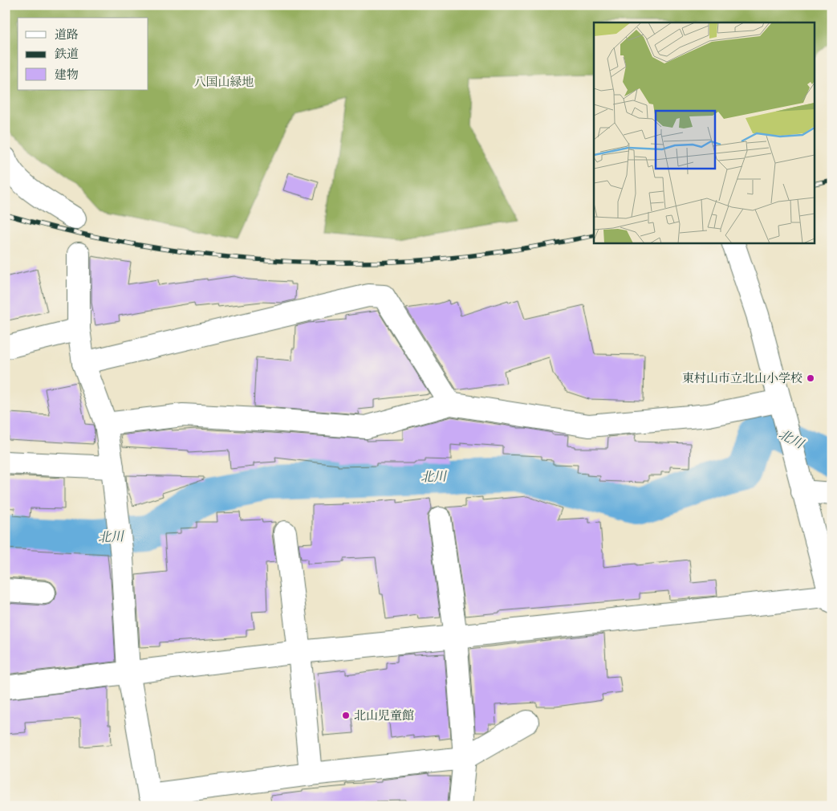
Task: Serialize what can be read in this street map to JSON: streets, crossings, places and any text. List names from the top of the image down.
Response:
{
  "water": ["北川"],
  "parks": ["八国山緑地"],
  "places": ["東村山市立北山小学校", "北山児童館"],
  "legend": ["道路", "鉄道", "建物"]
}
